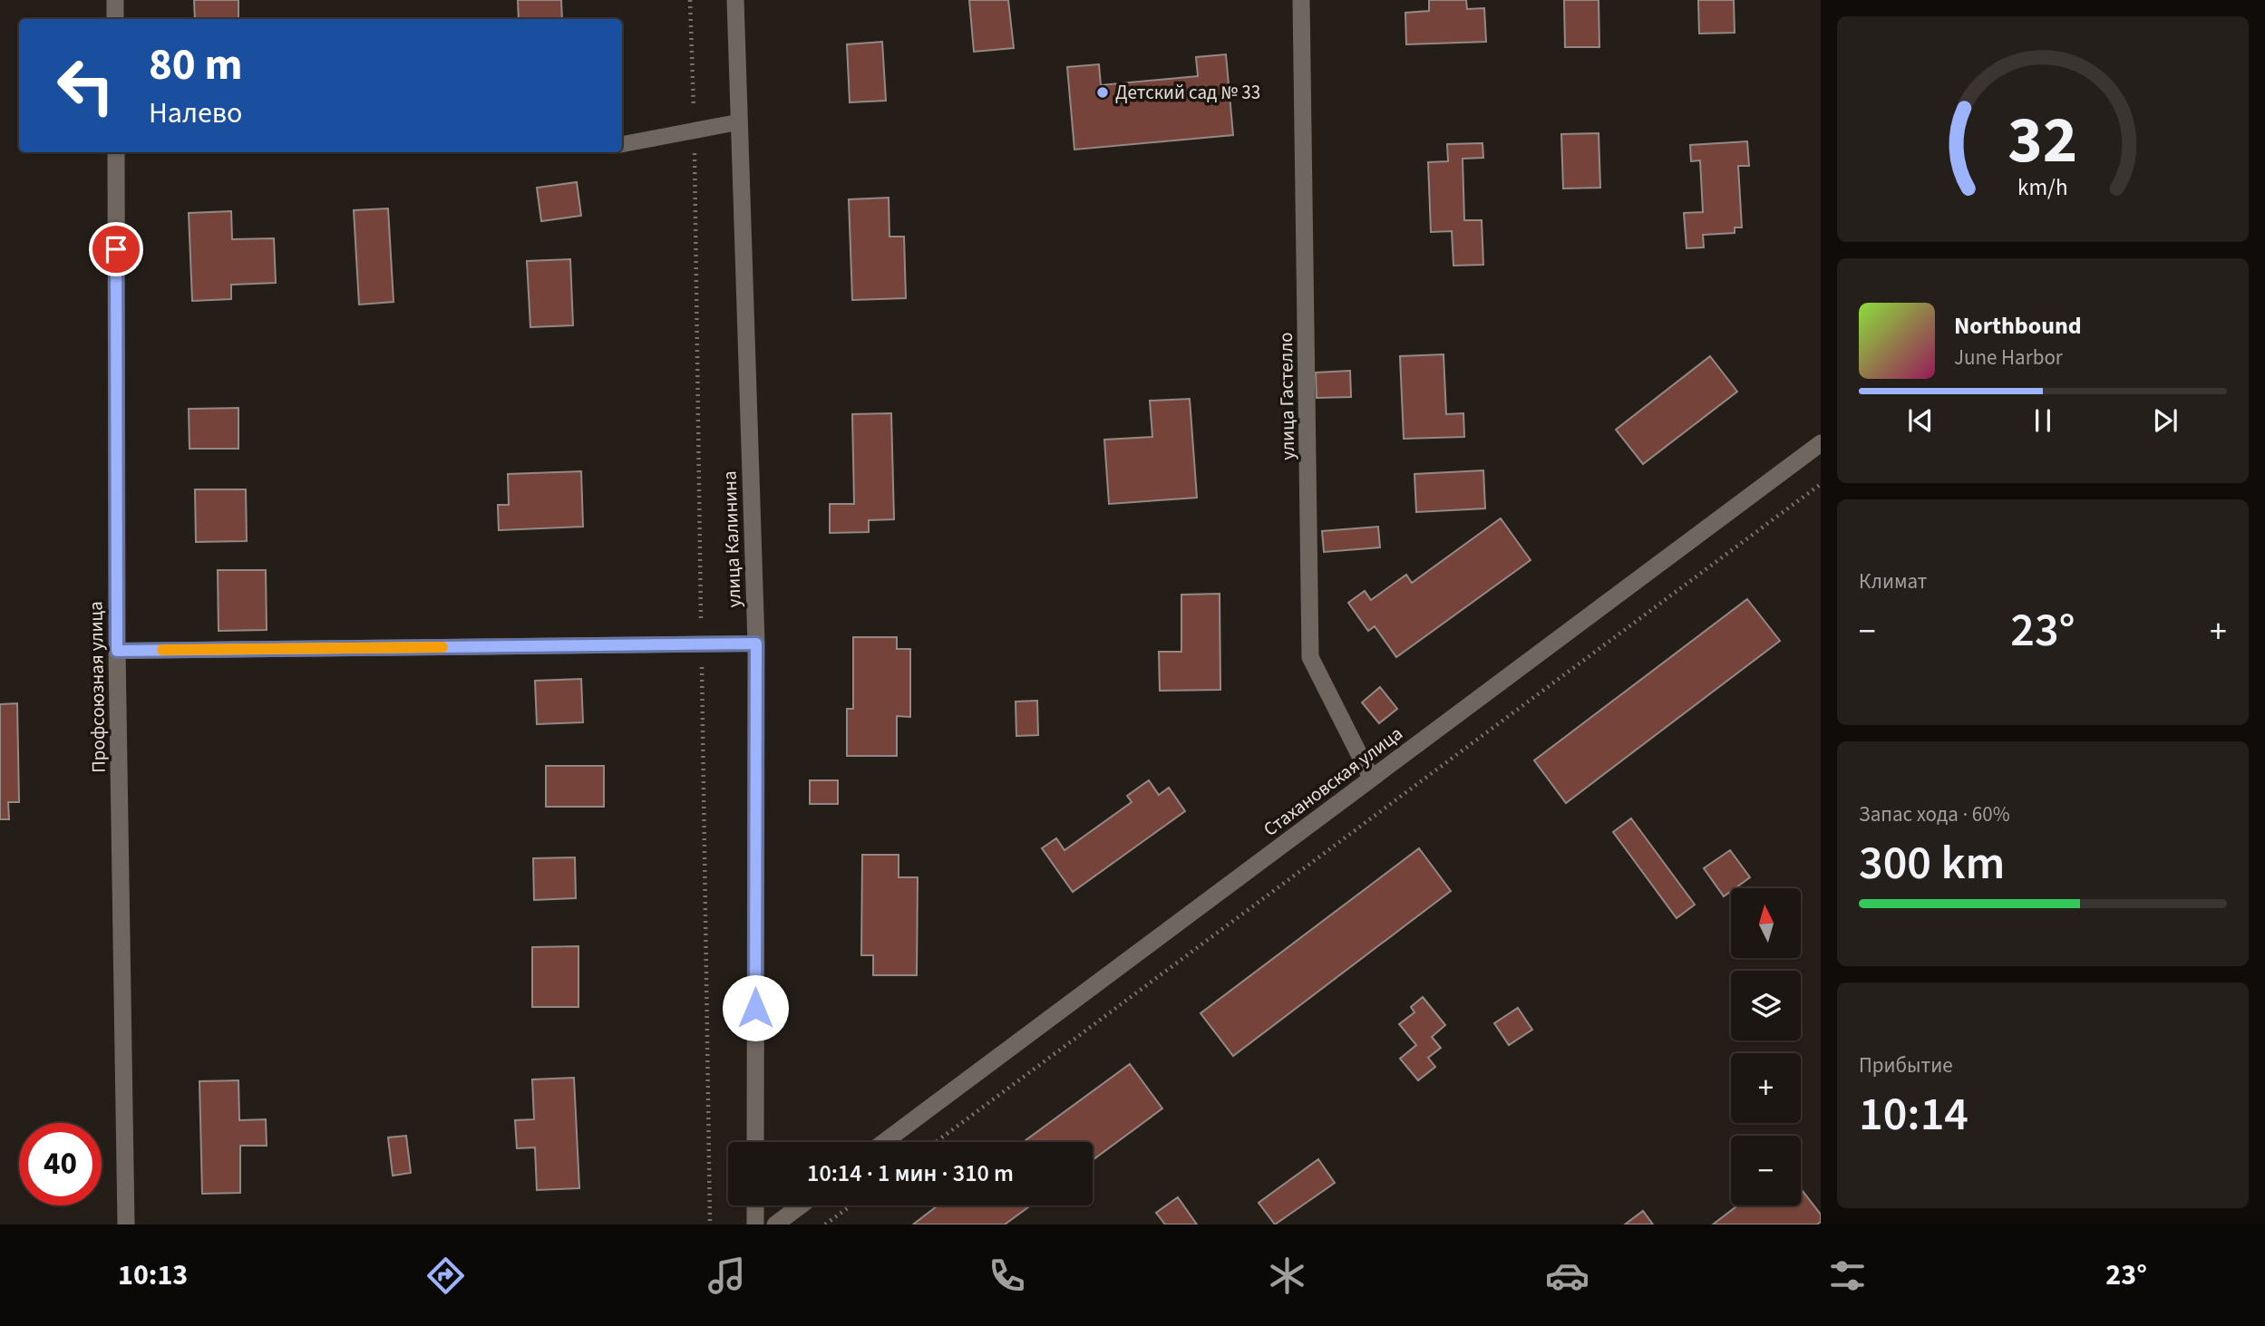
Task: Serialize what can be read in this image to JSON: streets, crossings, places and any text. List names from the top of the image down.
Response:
{
  "streets": {
    "street": [
      "улица Гастелло",
      "улица Калинина",
      "Профсоюзная улица",
      "Стахановская улица"
    ]
  },
  "crossings": [
    ["улица Гастелло", "Стахановская улица"]
  ],
  "places": ["Детский сад № 33"],
  "north": "top",
  "page": {
    "turn": ["80 m", "Налево"],
    "song": ["Northbound", "June Harbor"],
    "tile": [
      "Климат",
      ["Запас хода · 60%", "300 km"],
      ["Прибытие", "10:14"]
    ],
    "heat": ["−", "23°", "+"],
    "map_buttons": ["+", "−"],
    "limit": "40",
    "trip": "10:14 · 1 мин · 310 m",
    "tabs": ["10:13", "23°"],
    "gauge": ["32", "km/h"]
  }
}
